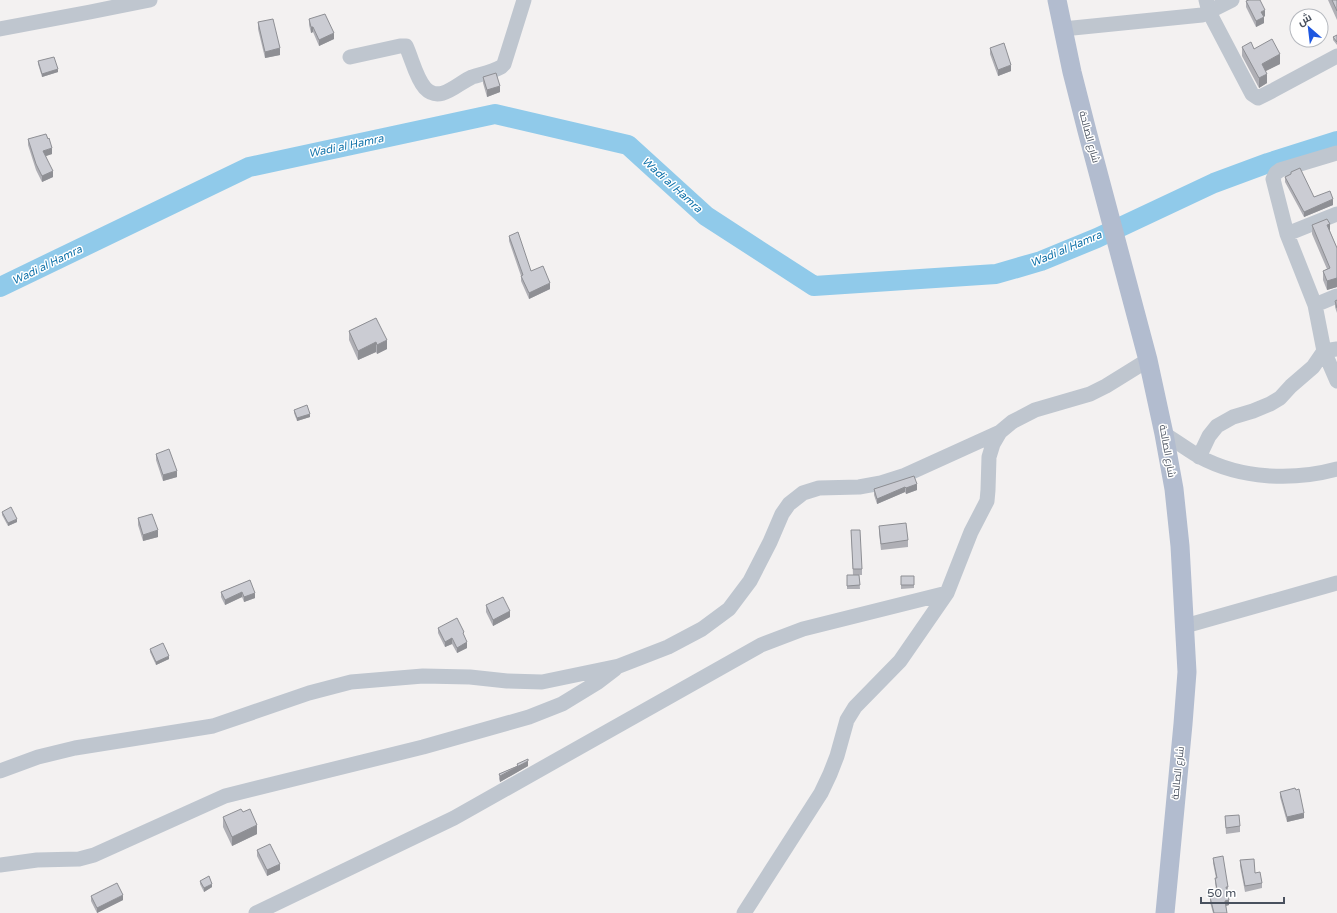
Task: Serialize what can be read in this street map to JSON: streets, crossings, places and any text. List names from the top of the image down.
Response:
{
  "streets": {
    "main road": ["شارع الصالحة"]
  },
  "water": ["Wadi al Hamra"],
  "scale_bar": "50 m",
  "north": "top left"
}
